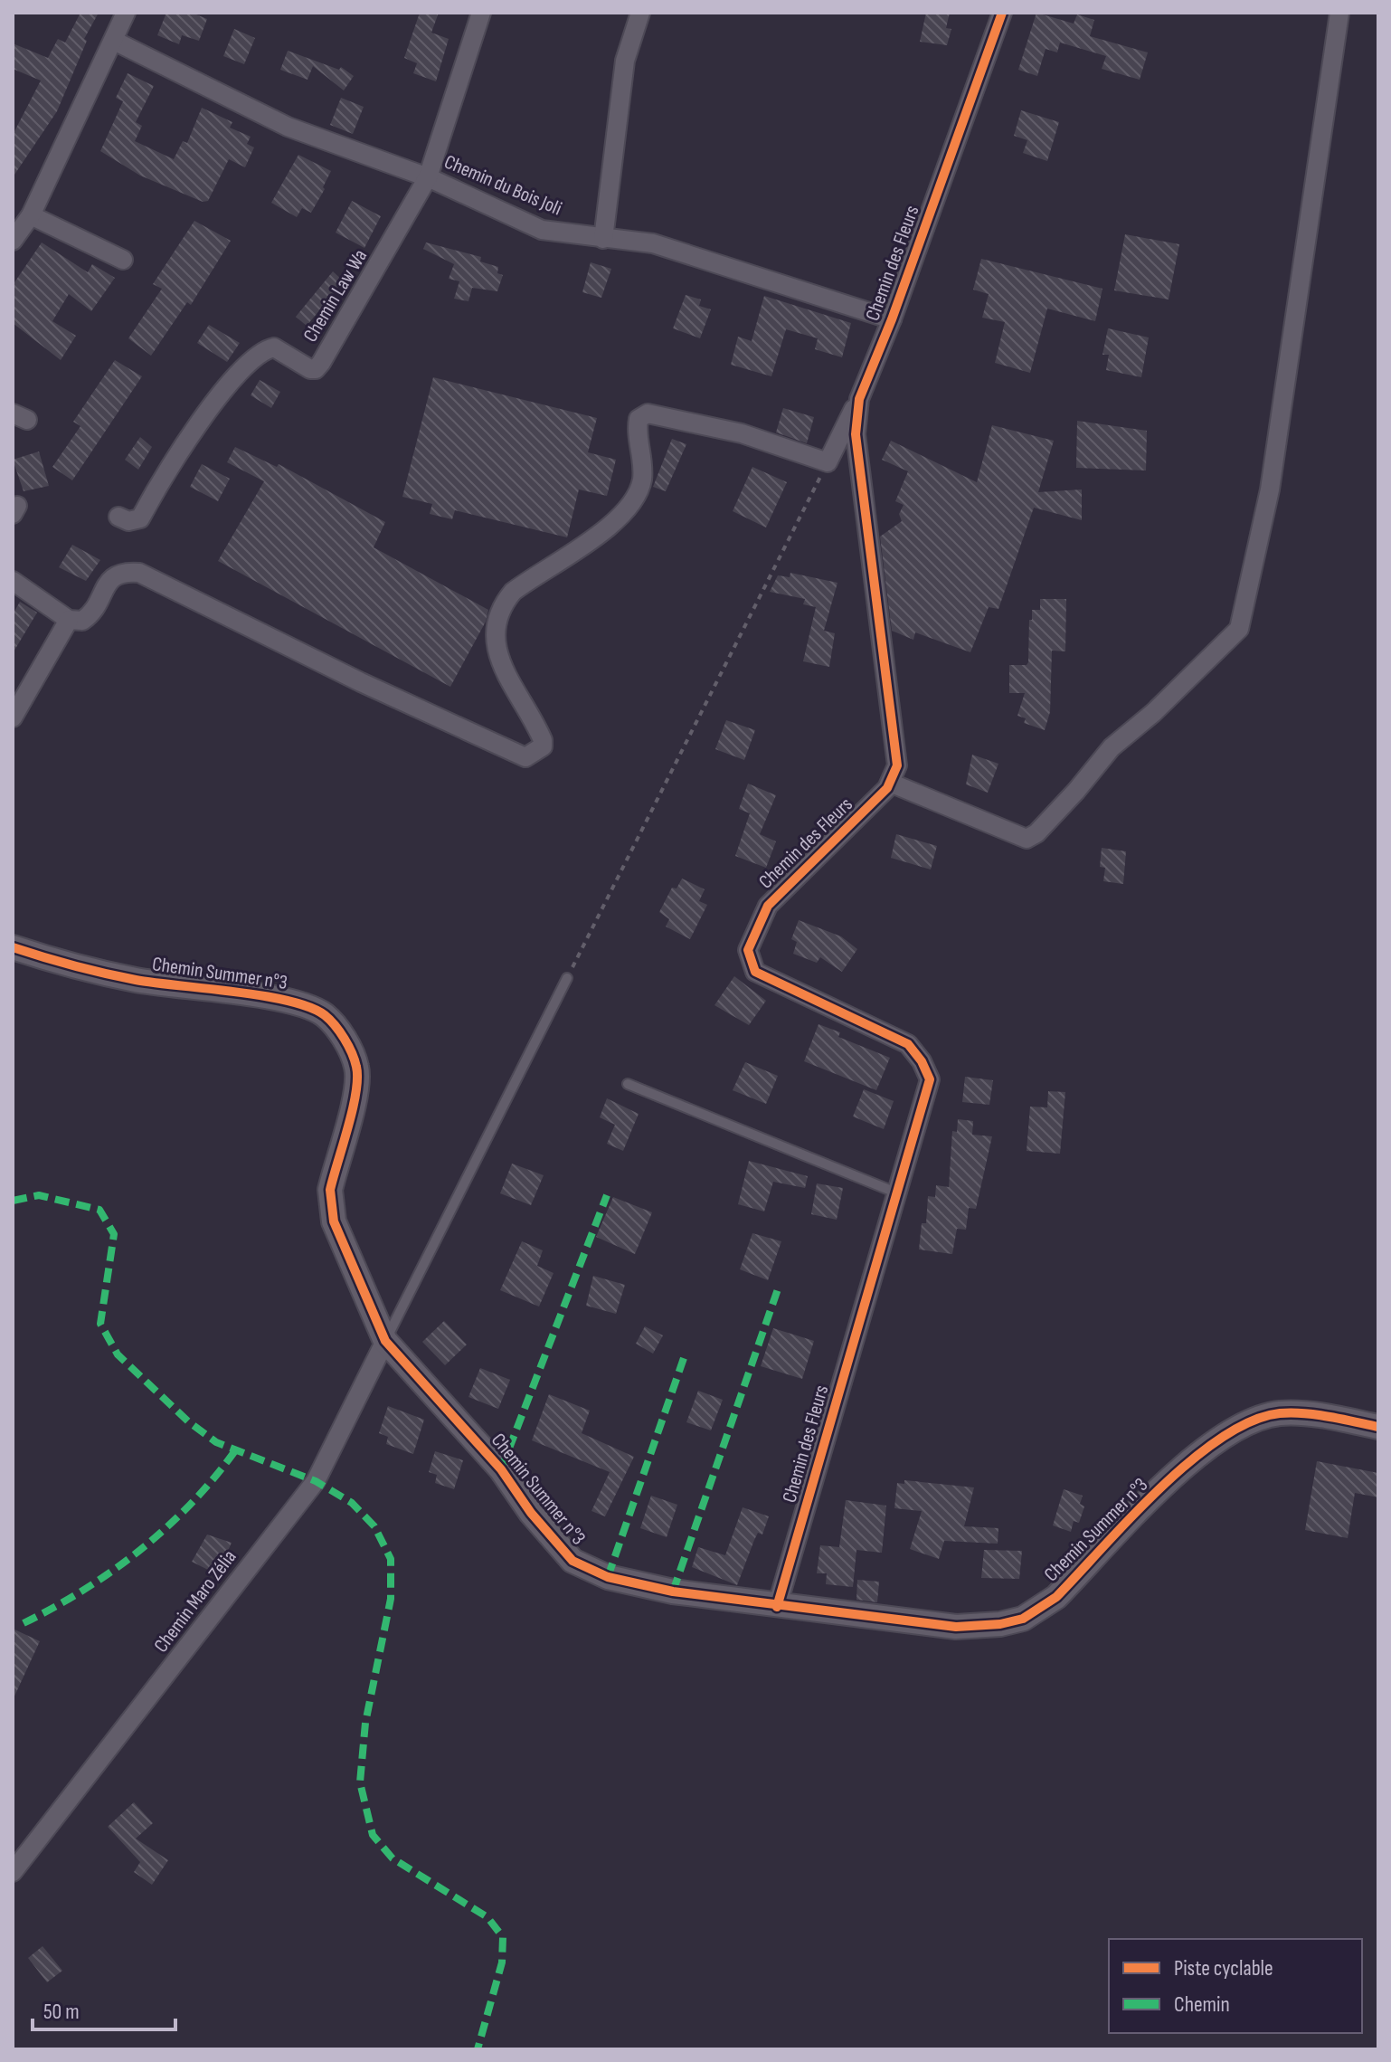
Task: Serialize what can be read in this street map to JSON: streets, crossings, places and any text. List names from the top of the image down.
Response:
{
  "streets": {
    "street": [
      "Chemin du Bois Joli",
      "Chemin des Fleurs",
      "Chemin Law Wa",
      "Chemin Summer n°3",
      "Chemin Maro Zélia"
    ]
  },
  "crossings": [
    ["Chemin du Bois Joli", "Chemin des Fleurs"],
    ["Chemin du Bois Joli", "Chemin Law Wa"],
    ["Chemin des Fleurs", "Chemin Summer n°3"],
    ["Chemin Summer n°3", "Chemin Maro Zélia"]
  ],
  "legend": ["Piste cyclable", "Chemin"],
  "scale_bar": "50 m"
}
